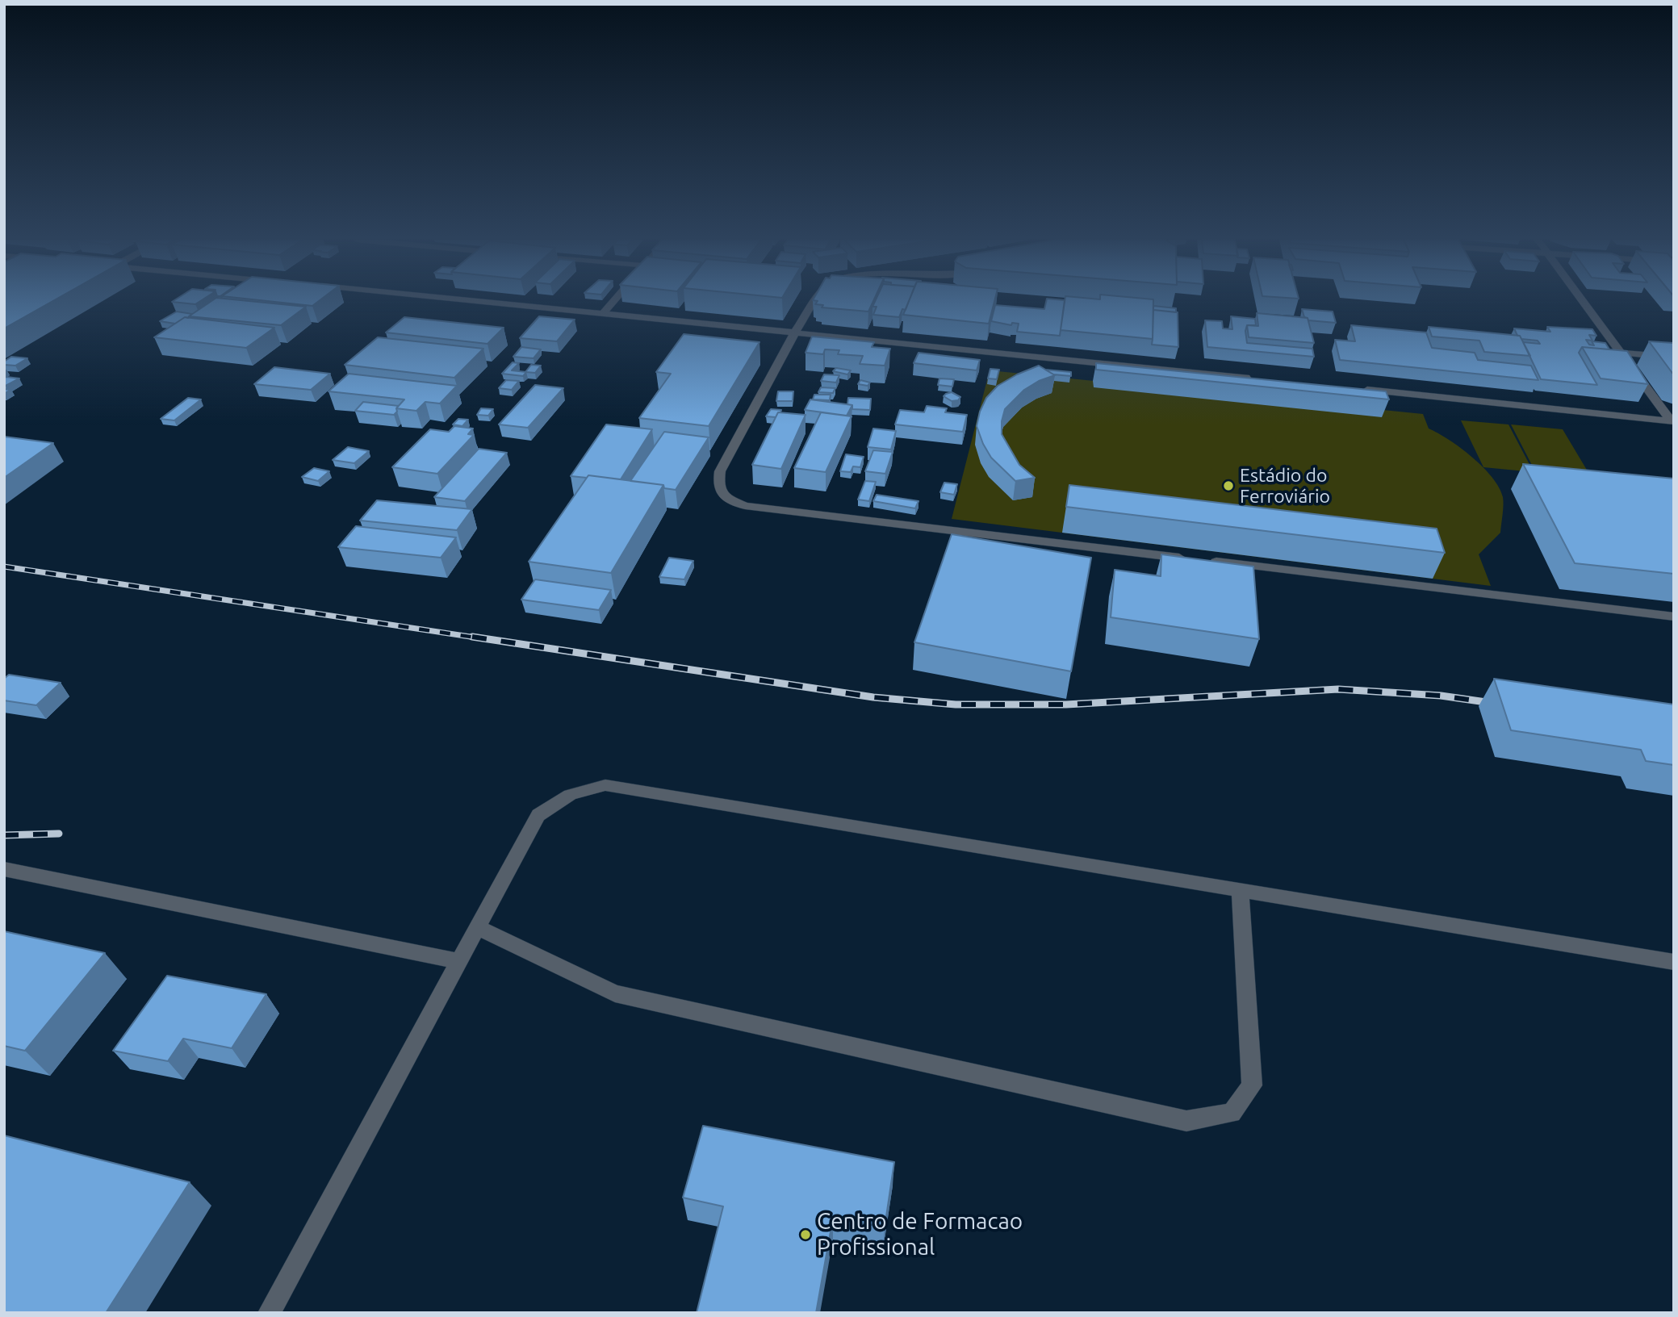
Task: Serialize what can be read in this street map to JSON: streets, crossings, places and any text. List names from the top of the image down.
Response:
{
  "places": ["Estádio do Ferroviário", "Centro de Formacao Profissional"]
}
